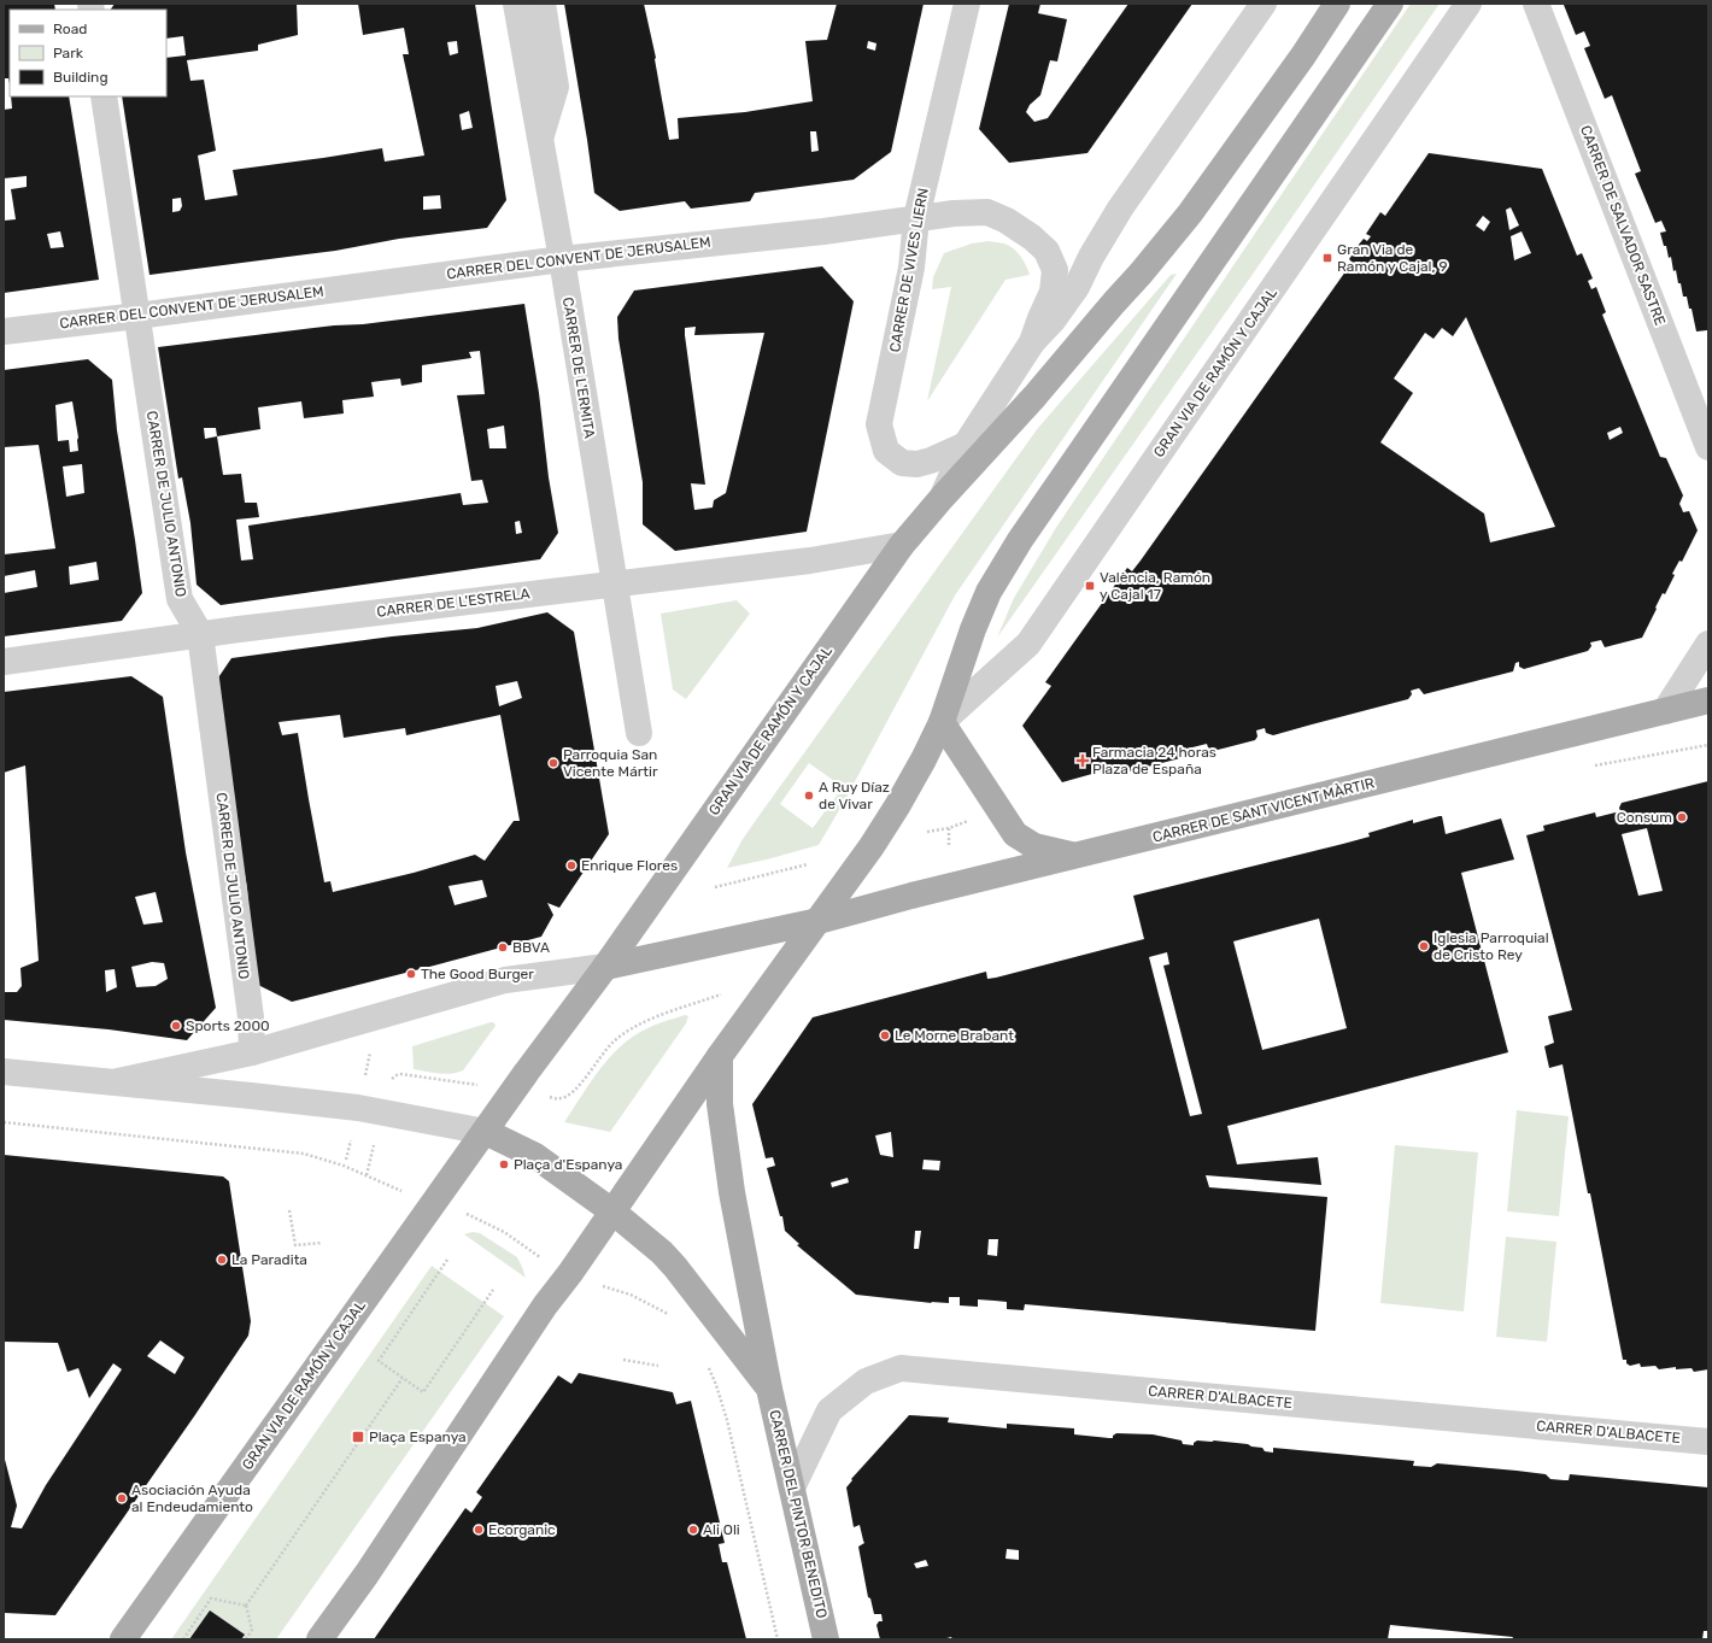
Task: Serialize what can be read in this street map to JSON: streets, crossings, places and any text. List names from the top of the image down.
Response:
{
  "streets": {
    "main road": ["GRAN VIA DE RAMÓN Y CAJAL", "CARRER DE SANT VICENT MÀRTIR", "CARRER DEL PINTOR BENEDITO"],
    "street": [
      "CARRER DE SALVADOR SASTRE",
      "CARRER DEL CONVENT DE JERUSALEM",
      "CARRER DE VIVES LIERN",
      "CARRER DE L'ERMITA",
      "CARRER DE JULIO ANTONIO",
      "CARRER DE L'ESTRELA",
      "CARRER D'ALBACETE"
    ]
  },
  "crossings": [
    ["CARRER DEL CONVENT DE JERUSALEM", "CARRER DE VIVES LIERN"],
    ["CARRER DEL CONVENT DE JERUSALEM", "CARRER DE L'ERMITA"],
    ["CARRER DEL CONVENT DE JERUSALEM", "GRAN VIA DE RAMÓN Y CAJAL"],
    ["CARRER DEL CONVENT DE JERUSALEM", "CARRER DE JULIO ANTONIO"],
    ["CARRER DE VIVES LIERN", "GRAN VIA DE RAMÓN Y CAJAL"],
    ["CARRER DE L'ERMITA", "CARRER DE L'ESTRELA"],
    ["GRAN VIA DE RAMÓN Y CAJAL", "CARRER DE L'ESTRELA"],
    ["GRAN VIA DE RAMÓN Y CAJAL", "CARRER DE SANT VICENT MÀRTIR"],
    ["CARRER DE JULIO ANTONIO", "CARRER DE L'ESTRELA"],
    ["CARRER D'ALBACETE", "CARRER DEL PINTOR BENEDITO"]
  ],
  "places": {
    "transit": ["Gran Via de Ramón y Cajal, 9", "València, Ramón y Cajal 17", "Plaça Espanya"],
    "health": ["Farmacia 24 horas Plaza de España"],
    "other": [
      "Parroquia San Vicente Mártir",
      "A Ruy Díaz de Vivar",
      "Consum",
      "Enrique Flores",
      "Iglesia Parroquial de Cristo Rey",
      "BBVA",
      "The Good Burger",
      "Sports 2000",
      "Le Morne Brabant",
      "Plaça d'Espanya",
      "La Paradita",
      "Asociación Ayuda al Endeudamiento",
      "Ecorganic",
      "Ali Oli"
    ]
  },
  "legend": ["Road", "Park", "Building"]
}
